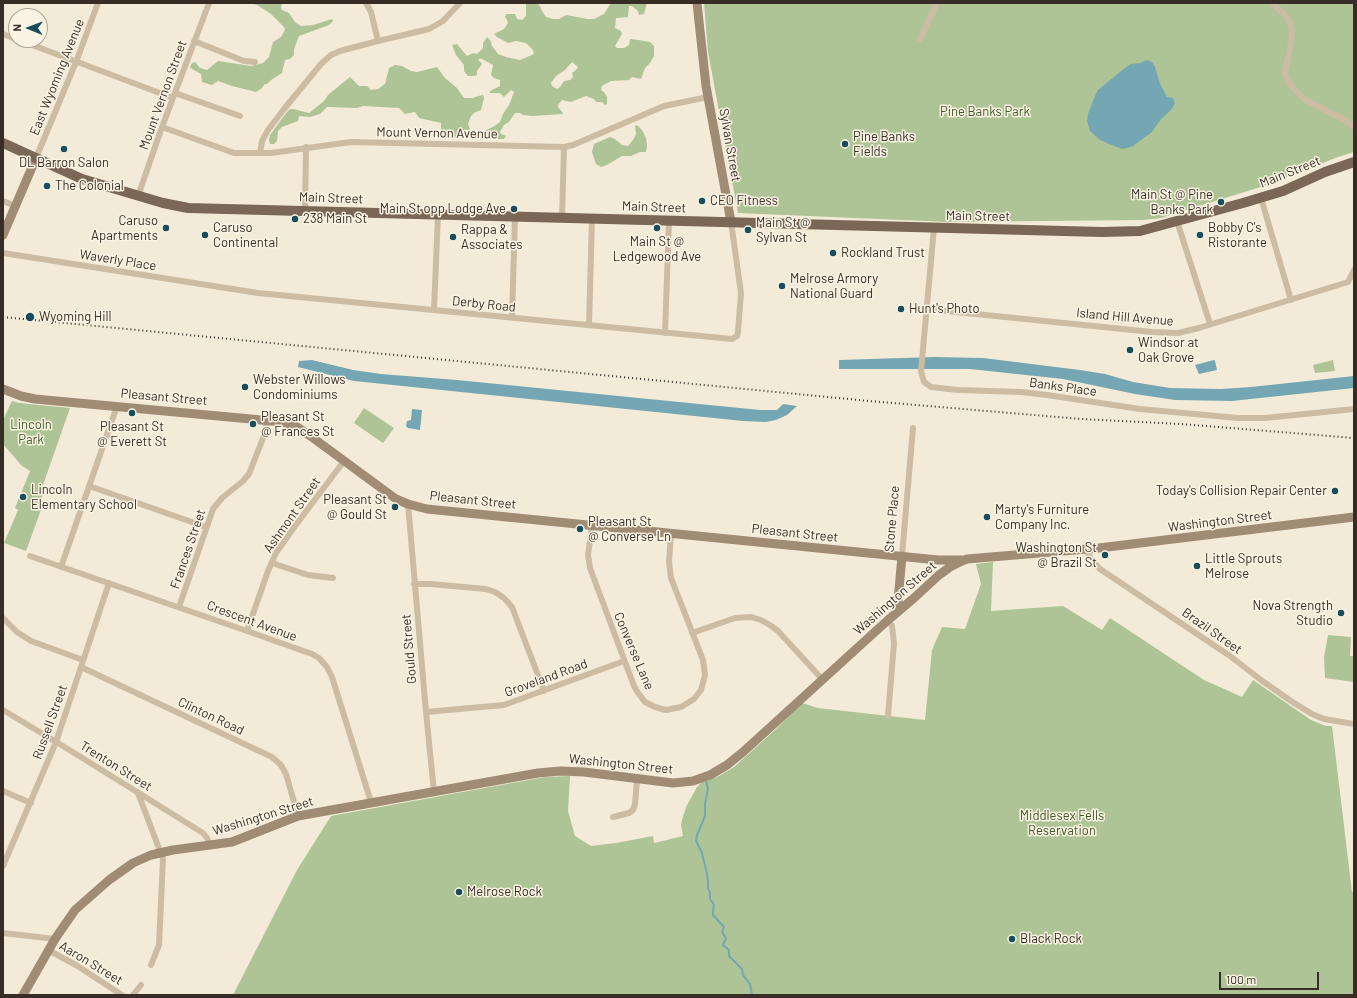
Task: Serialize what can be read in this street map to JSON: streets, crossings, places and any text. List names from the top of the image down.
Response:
{
  "streets": {
    "main road": [
      "Sylvan Street",
      "Main Street",
      "Pleasant Street",
      "Stone Place",
      "Washington Street"
    ],
    "street": [
      "East Wyoming Avenue",
      "Mount Vernon Street",
      "Mount Vernon Avenue",
      "Waverly Place",
      "Derby Road",
      "Island Hill Avenue",
      "Banks Place",
      "Ashmont Street",
      "Frances Street",
      "Crescent Avenue",
      "Brazil Street",
      "Gould Street",
      "Converse Lane",
      "Groveland Road",
      "Clinton Road",
      "Russell Street",
      "Trenton Street",
      "Aaron Street"
    ]
  },
  "crossings": [
    ["East Wyoming Avenue", "Main Street"],
    ["Mount Vernon Street", "Mount Vernon Avenue"],
    ["Mount Vernon Street", "Main Street"],
    ["Mount Vernon Avenue", "Sylvan Street"],
    ["Sylvan Street", "Main Street"],
    ["Sylvan Street", "Derby Road"],
    ["Main Street", "Banks Place"],
    ["Waverly Place", "Derby Road"],
    ["Island Hill Avenue", "Banks Place"],
    ["Pleasant Street", "Ashmont Street"],
    ["Pleasant Street", "Stone Place"],
    ["Pleasant Street", "Washington Street"],
    ["Pleasant Street", "Frances Street"],
    ["Pleasant Street", "Gould Street"],
    ["Pleasant Street", "Converse Lane"],
    ["Ashmont Street", "Crescent Avenue"],
    ["Stone Place", "Washington Street"],
    ["Washington Street", "Crescent Avenue"],
    ["Washington Street", "Brazil Street"],
    ["Washington Street", "Gould Street"],
    ["Washington Street", "Clinton Road"],
    ["Washington Street", "Trenton Street"],
    ["Washington Street", "Aaron Street"],
    ["Frances Street", "Crescent Avenue"],
    ["Crescent Avenue", "Russell Street"],
    ["Gould Street", "Groveland Road"],
    ["Converse Lane", "Groveland Road"],
    ["Clinton Road", "Russell Street"],
    ["Russell Street", "Trenton Street"]
  ],
  "parks": ["Pine Banks Park", "Lincoln Park", "Middlesex Fells Reservation"],
  "places": [
    "Pine Banks Fields",
    "DL Barron Salon",
    "The Colonial",
    "CEO Fitness",
    "Main St @ Pine Banks Park",
    "Main St opp Lodge Ave",
    "238 Main St",
    "Caruso Apartments",
    "Main St @ Ledgewood Ave",
    "Main St @ Sylvan St",
    "Caruso Continental",
    "Bobby C's Ristorante",
    "Rappa & Associates",
    "Rockland Trust",
    "Melrose Armory National Guard",
    "Hunt's Photo",
    "Wyoming Hill",
    "Windsor at Oak Grove",
    "Webster Willows Condominiums",
    "Pleasant St @ Everett St",
    "Pleasant St @ Frances St",
    "Today's Collision Repair Center",
    "Lincoln Elementary School",
    "Pleasant St @ Gould St",
    "Marty's Furniture Company Inc.",
    "Pleasant St @ Converse Ln",
    "Washington St @ Brazil St",
    "Little Sprouts Melrose",
    "Nova Strength Studio",
    "Melrose Rock",
    "Black Rock"
  ],
  "scale_bar": "100 m",
  "north": "left"
}
